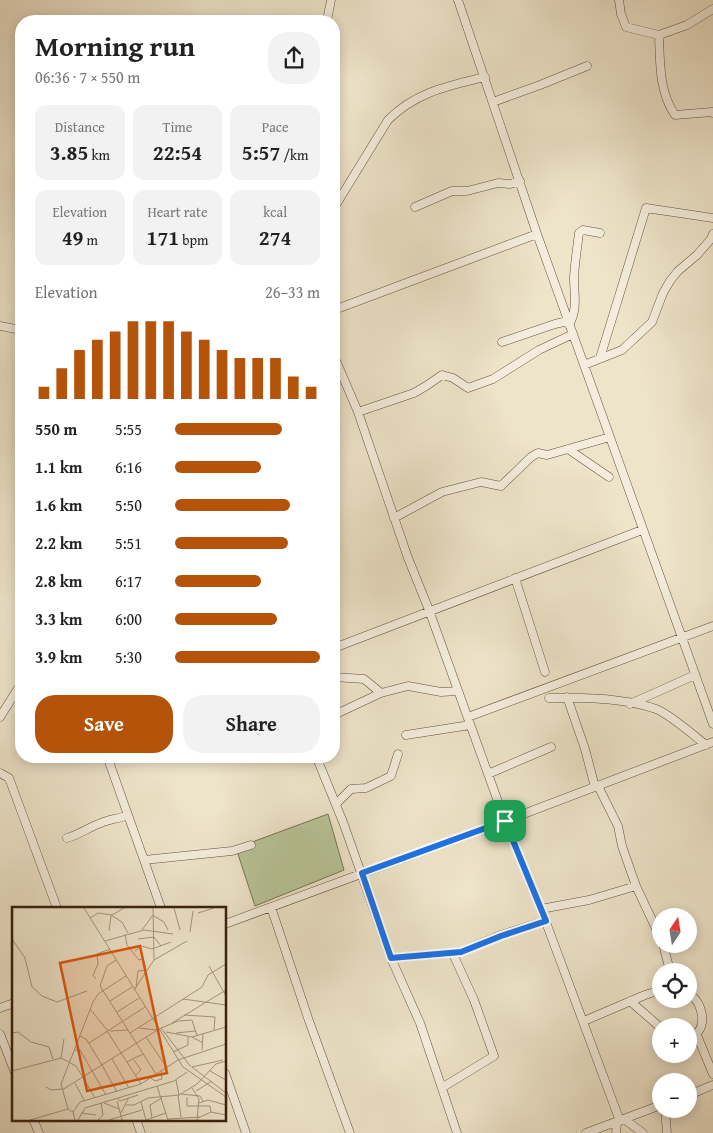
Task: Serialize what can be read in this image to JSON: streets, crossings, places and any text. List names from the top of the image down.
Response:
{
  "north": "top",
  "page": {
    "heading": ["Morning run", "06:36 · 7 × 550 m"],
    "stats": [
      ["Distance", "3.85 km"],
      ["Time", "22:54"],
      ["Pace", "5:57 /km"],
      ["Elevation", "49 m"],
      ["Heart rate", "171 bpm"],
      ["kcal", "274"]
    ],
    "chart": ["Elevation", "26–33 m"],
    "list": [
      {
        "name": "550 m",
        "note": "5:55"
      },
      {
        "name": "1.1 km",
        "note": "6:16"
      },
      {
        "name": "1.6 km",
        "note": "5:50"
      },
      {
        "name": "2.2 km",
        "note": "5:51"
      },
      {
        "name": "2.8 km",
        "note": "6:17"
      },
      {
        "name": "3.3 km",
        "note": "6:00"
      },
      {
        "name": "3.9 km",
        "note": "5:30"
      }
    ],
    "buttons": ["Save", "Share"],
    "map_buttons": ["+", "−"]
  }
}
